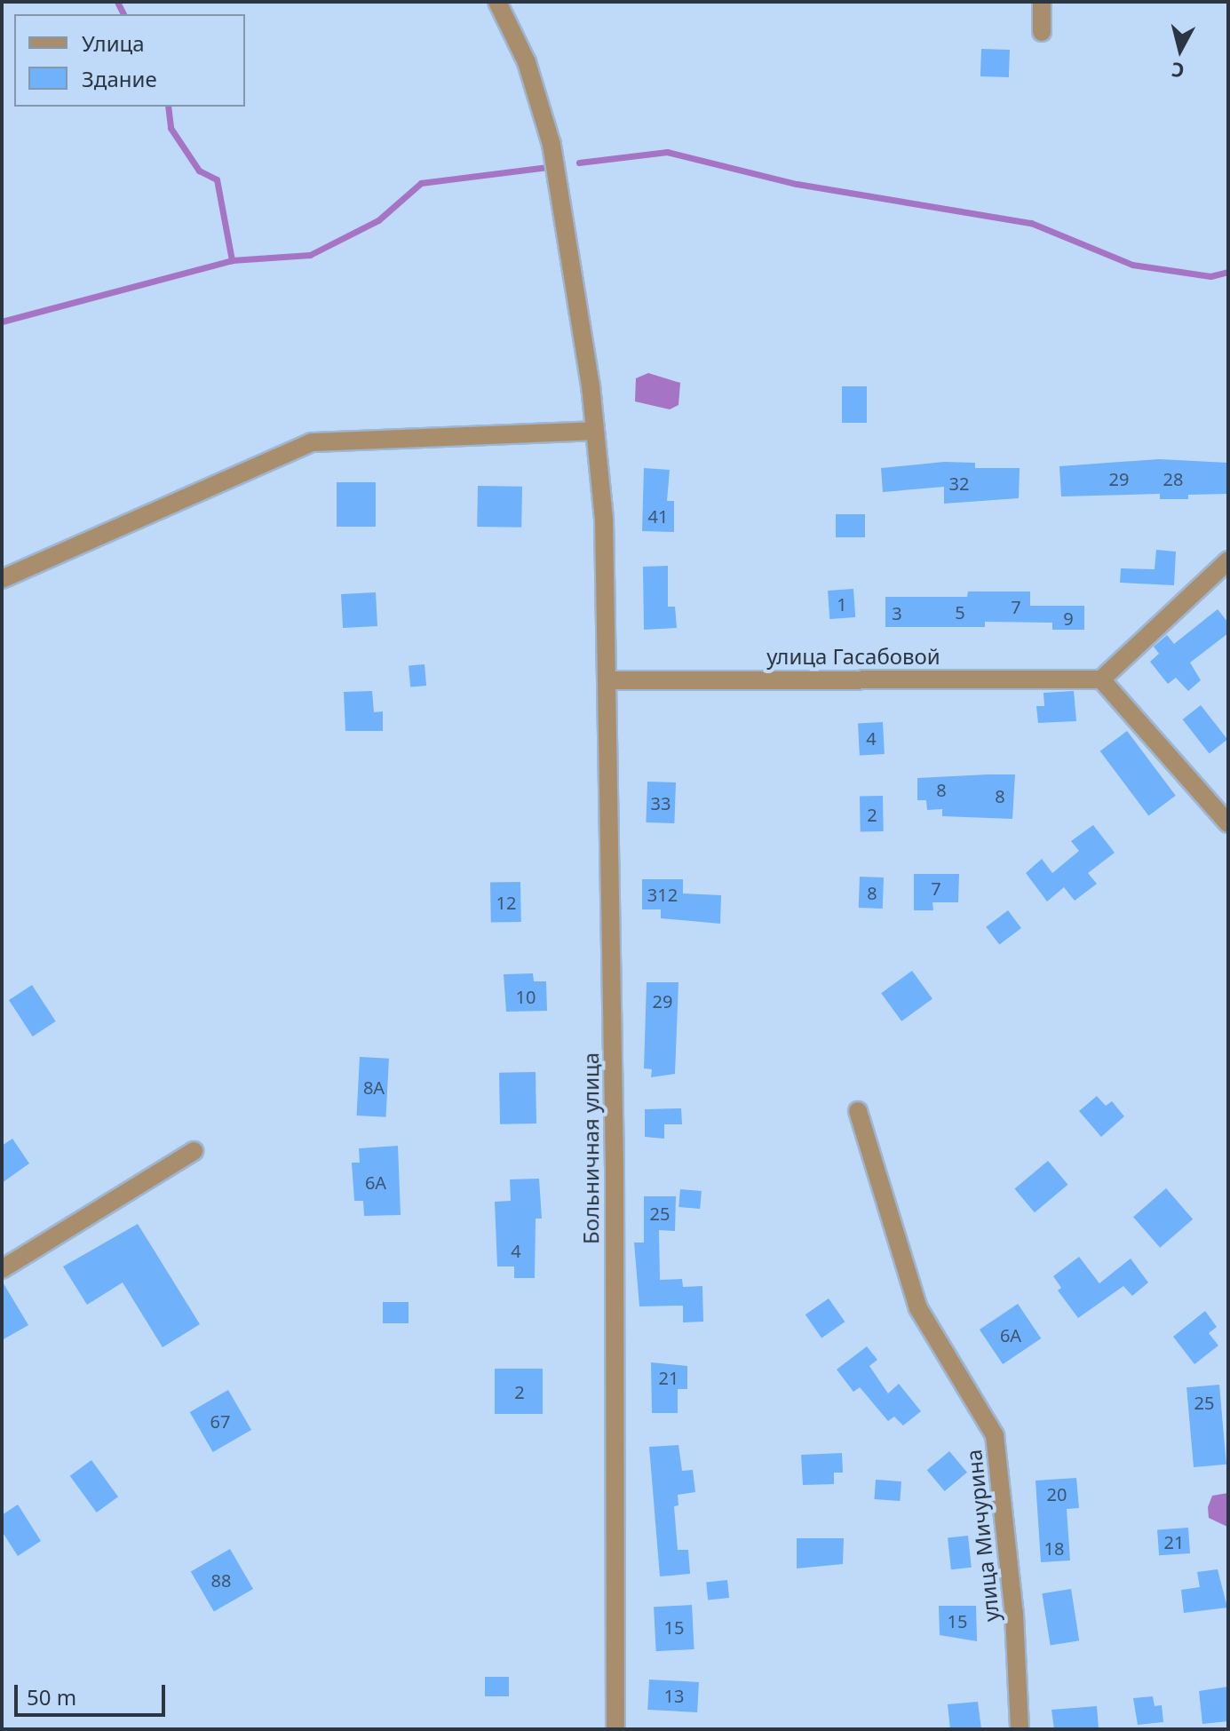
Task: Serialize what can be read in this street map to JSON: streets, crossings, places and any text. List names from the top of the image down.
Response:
{
  "streets": {
    "street": ["улица Гасабовой", "Больничная улица", "улица Мичурина"]
  },
  "crossings": [
    ["улица Гасабовой", "Больничная улица"]
  ],
  "house_numbers": [
    "29",
    "28",
    "32",
    "41",
    "1",
    "7",
    "5",
    "3",
    "9",
    "4",
    "8",
    "8",
    "33",
    "2",
    "7",
    "8",
    "312",
    "12",
    "10",
    "29",
    "8А",
    "6А",
    "25",
    "4",
    "6А",
    "21",
    "2",
    "25",
    "67",
    "20",
    "21",
    "18",
    "88",
    "15",
    "15",
    "13"
  ],
  "legend": ["Улица", "Здание"],
  "scale_bar": "50 m",
  "north": "bottom"
}
